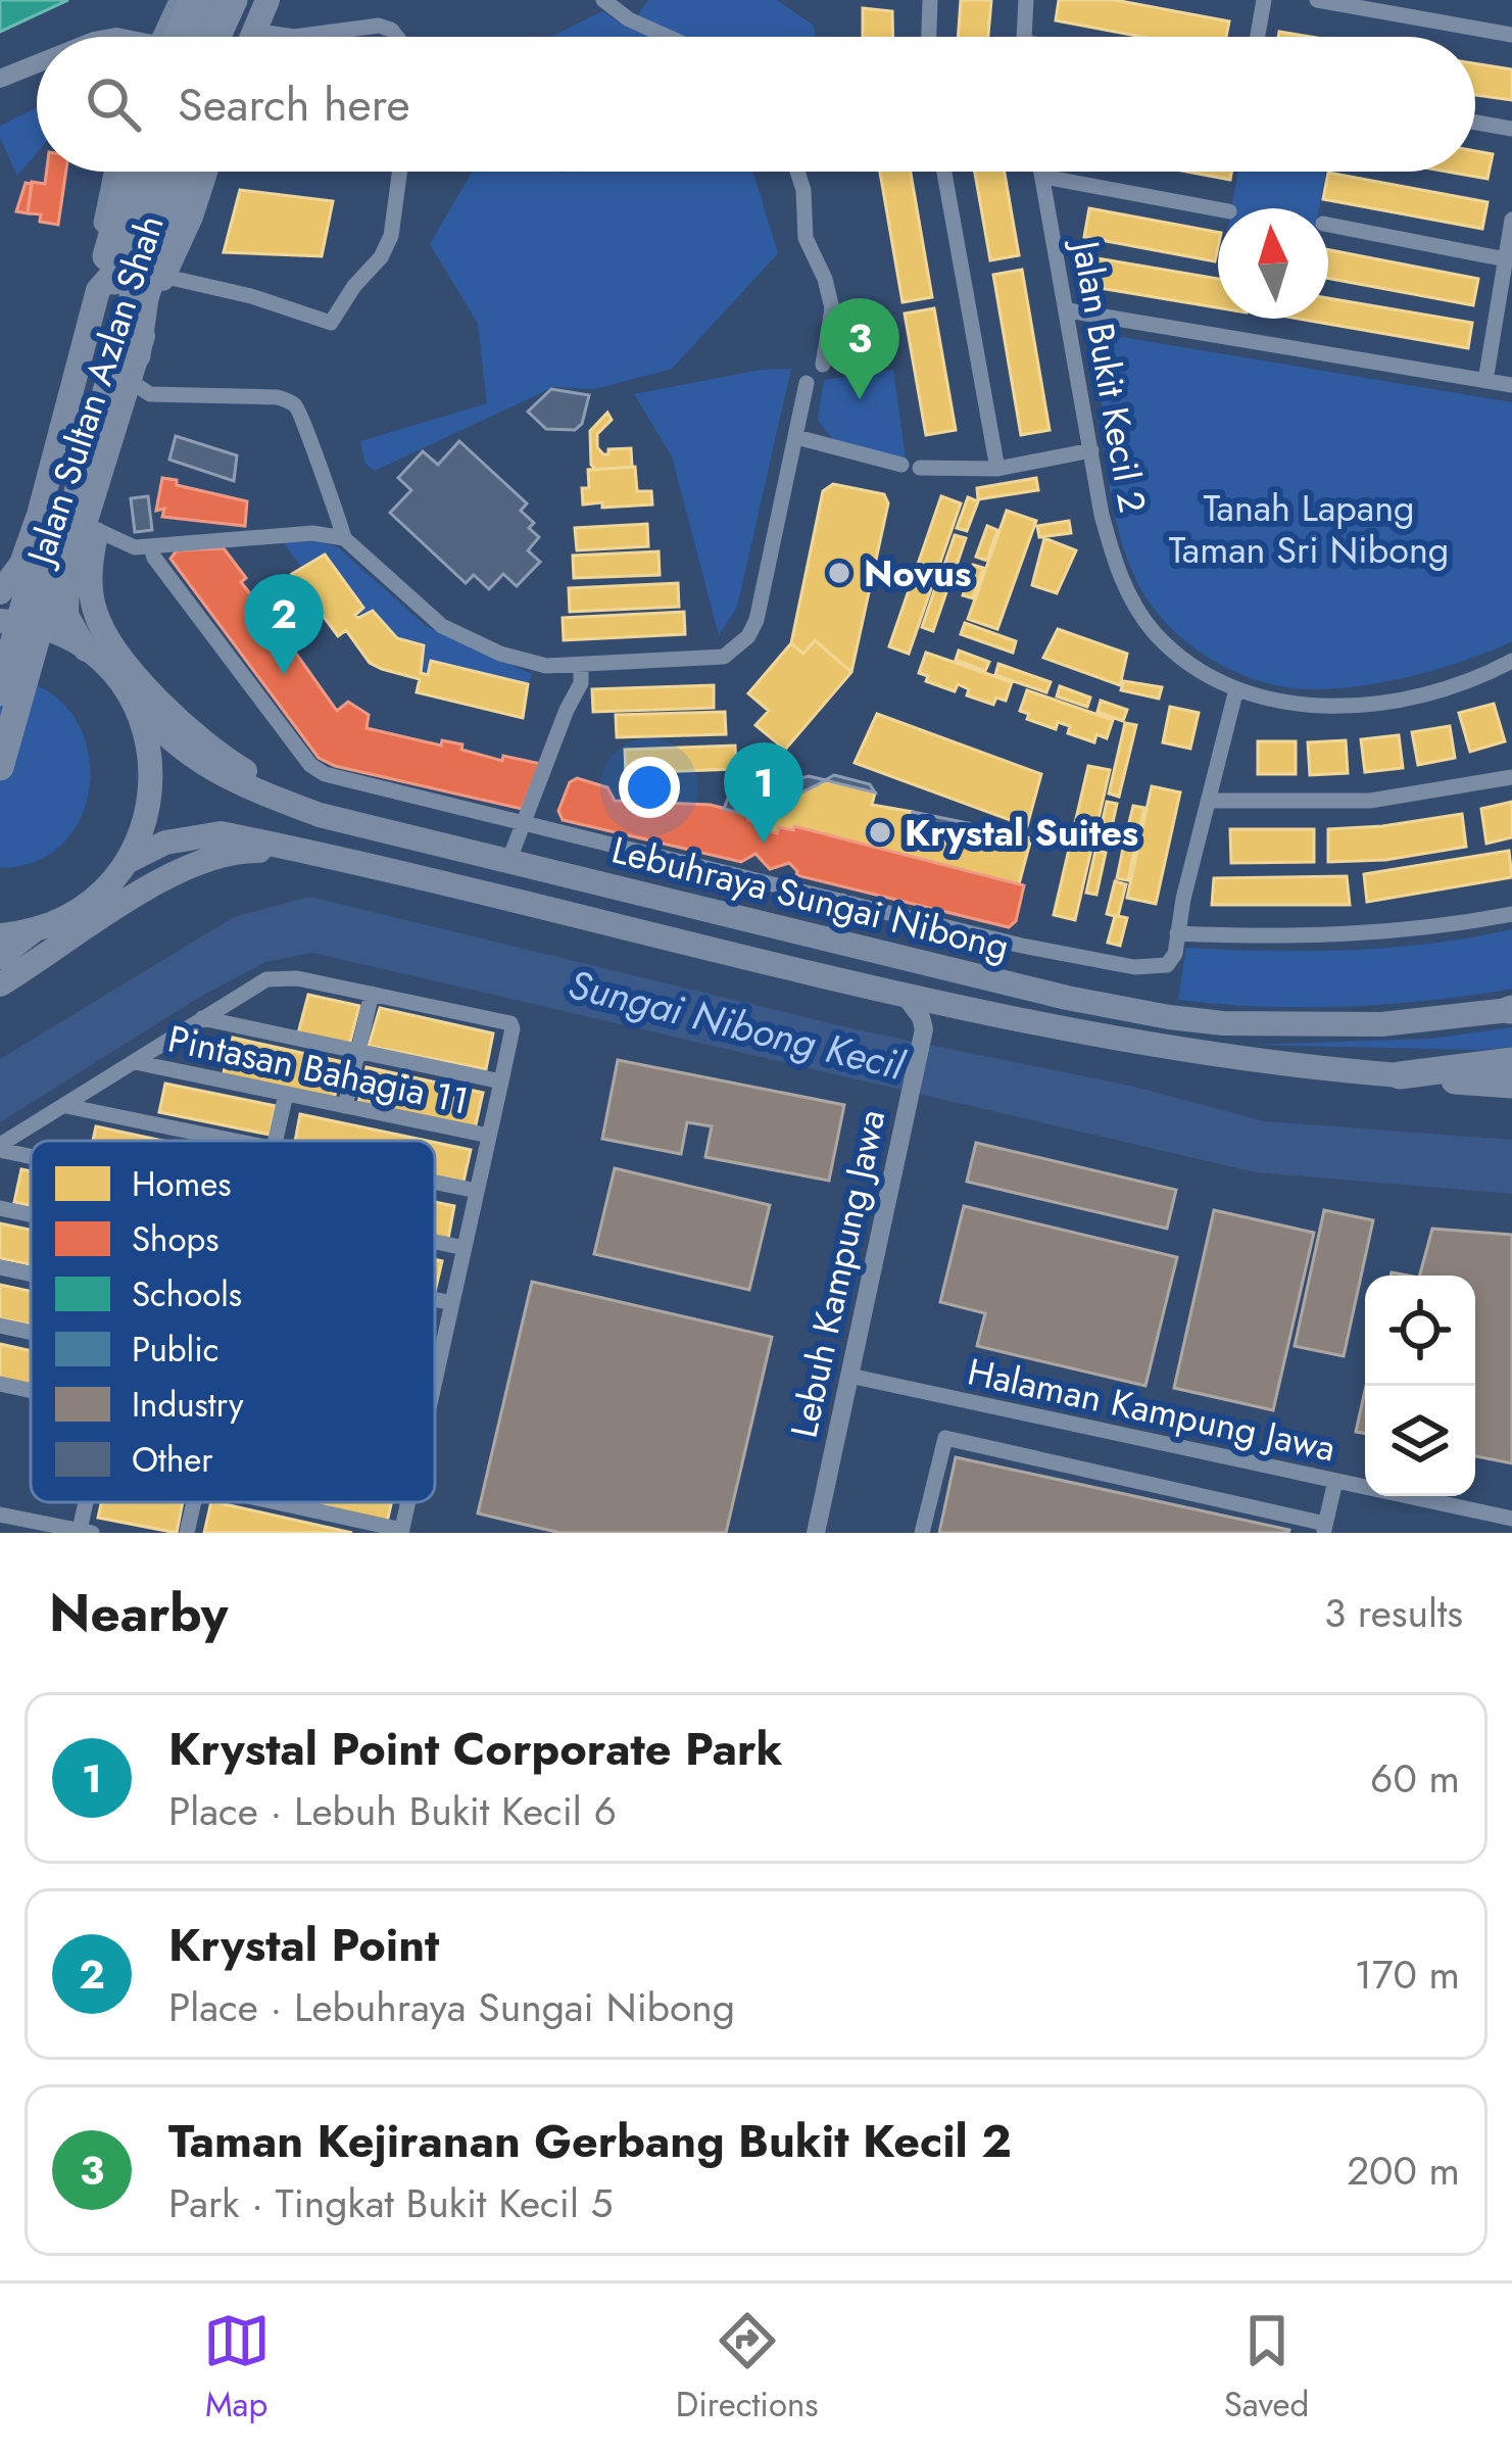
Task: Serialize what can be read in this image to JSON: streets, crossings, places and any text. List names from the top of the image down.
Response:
{
  "streets": {
    "highway": ["Jalan Sultan Azlan Shah"],
    "main road": ["Lebuhraya Sungai Nibong"],
    "street": [
      "Jalan Bukit Kecil 2",
      "Pintasan Bahagia 11",
      "Lebuh Kampung Jawa",
      "Halaman Kampung Jawa"
    ]
  },
  "crossings": [
    ["Jalan Sultan Azlan Shah", "Lebuhraya Sungai Nibong"],
    ["Lebuh Kampung Jawa", "Halaman Kampung Jawa"]
  ],
  "water": ["Sungai Nibong Kecil"],
  "parks": ["Tanah Lapang Taman Sri Nibong"],
  "places": ["Novus", "Krystal Suites"],
  "legend": [
    "Homes",
    "Shops",
    "Schools",
    "Public",
    "Industry",
    "Other"
  ],
  "north": "top",
  "page": {
    "search": "Search here",
    "pins": ["3", "2", "1"],
    "heading": ["Nearby", "3 results"],
    "list": [
      {
        "mark": "1",
        "name": "Krystal Point Corporate Park",
        "note": "Place · Lebuh Bukit Kecil 6",
        "value": "60 m"
      },
      {
        "mark": "2",
        "name": "Krystal Point",
        "note": "Place · Lebuhraya Sungai Nibong",
        "value": "170 m"
      },
      {
        "mark": "3",
        "name": "Taman Kejiranan Gerbang Bukit Kecil 2",
        "note": "Park · Tingkat Bukit Kecil 5",
        "value": "200 m"
      }
    ],
    "nav": ["Map", "Directions", "Saved"]
  }
}
